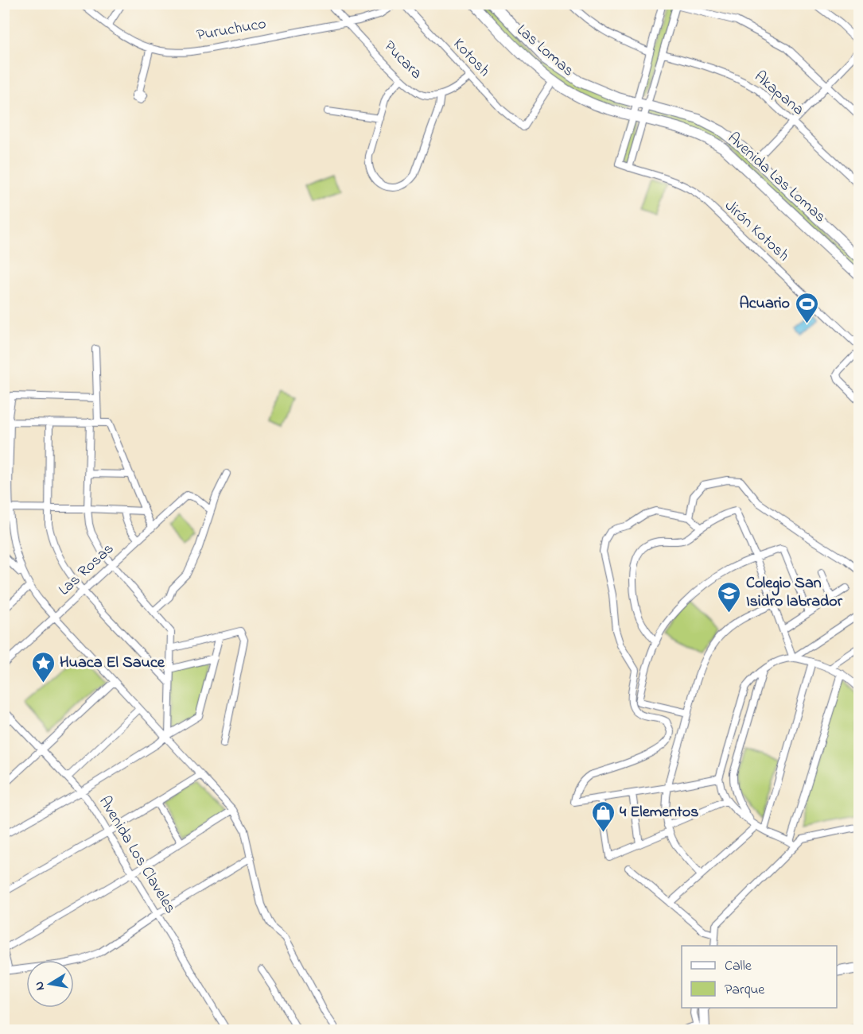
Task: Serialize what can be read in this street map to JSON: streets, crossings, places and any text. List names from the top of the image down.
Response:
{
  "streets": {
    "street": [
      "Puruchuco",
      "Las Lomas",
      "Kotosh",
      "Pucara",
      "Akapana",
      "Avenida Las Lomas",
      "Jirón Kotosh",
      "Las Rosas",
      "Avenida Los Claveles"
    ]
  },
  "crossings": [
    ["Puruchuco", "Pucara"],
    ["Las Lomas", "Kotosh"],
    ["Las Lomas", "Avenida Las Lomas"],
    ["Las Lomas", "Jirón Kotosh"],
    ["Kotosh", "Pucara"],
    ["Avenida Las Lomas", "Jirón Kotosh"]
  ],
  "places": {
    "sports": ["Acuario"],
    "school or university": ["Colegio San Isidro labrador"],
    "place": ["Huaca El Sauce"],
    "shop": ["4 Elementos"]
  },
  "legend": ["Calle", "Parque"],
  "north": "left"
}
